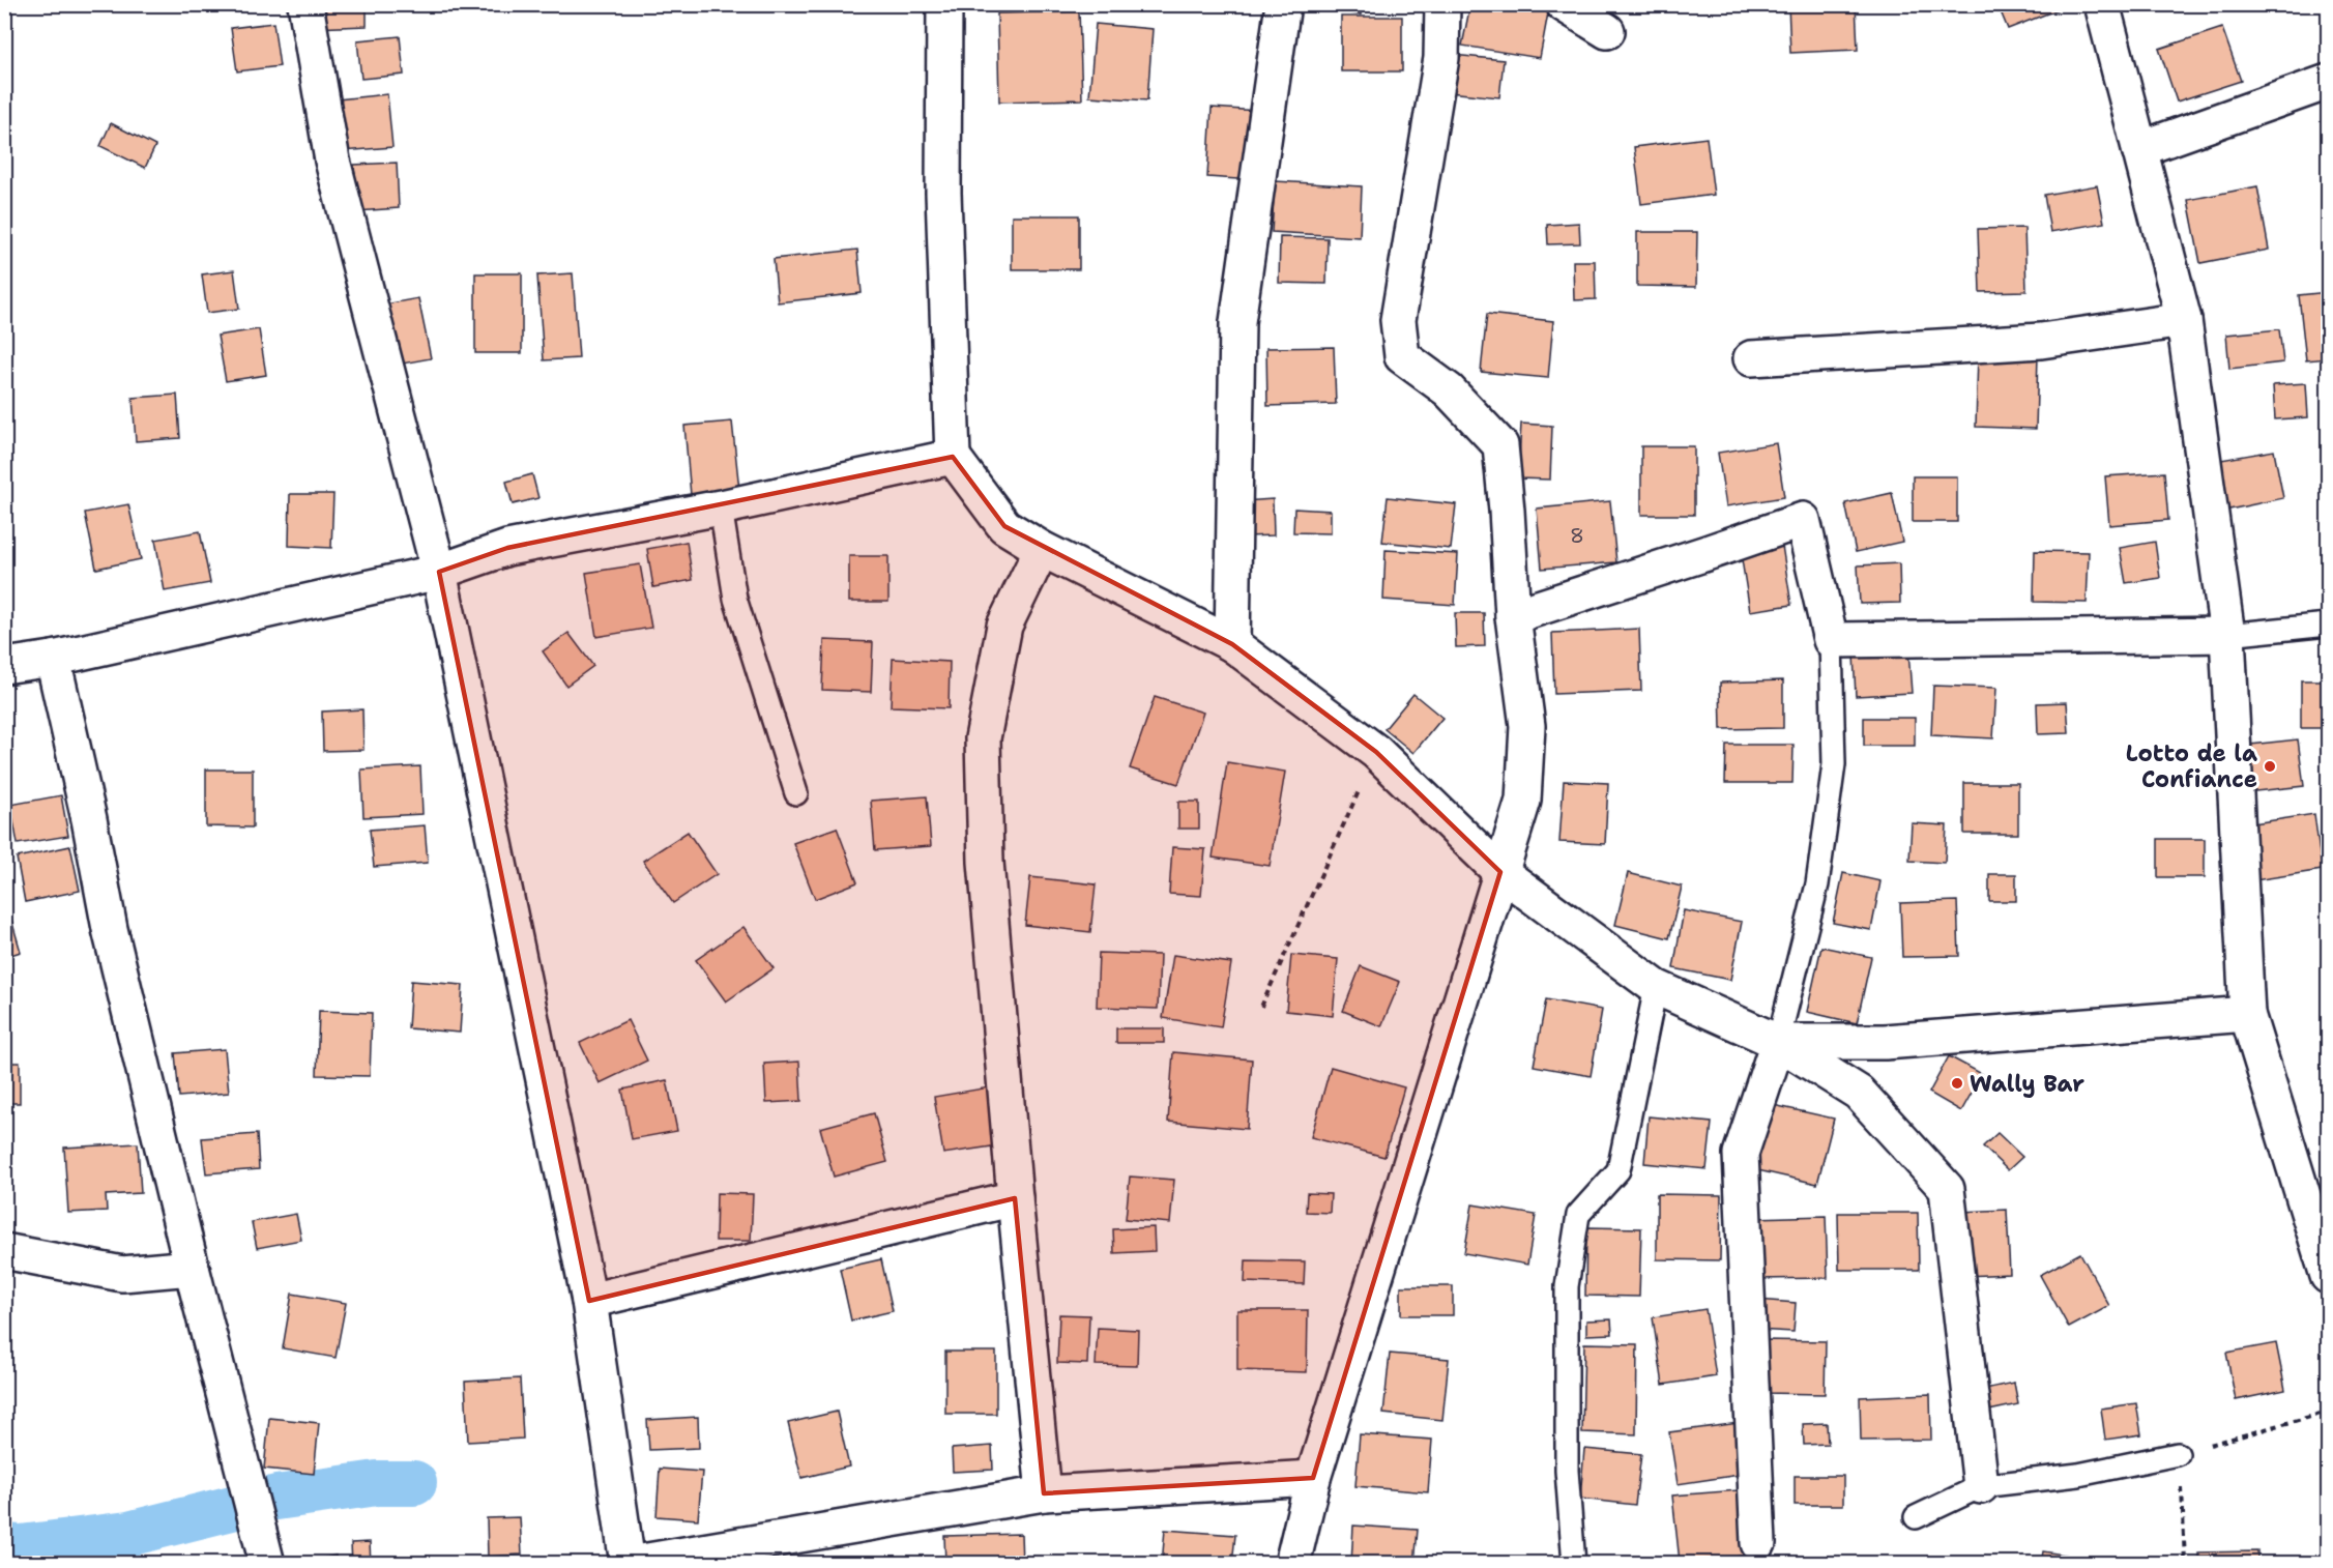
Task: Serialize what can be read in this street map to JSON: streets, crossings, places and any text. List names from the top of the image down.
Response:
{
  "places": ["Lotto de la Confiance", "Wally Bar"],
  "house_numbers": ["8"]
}
